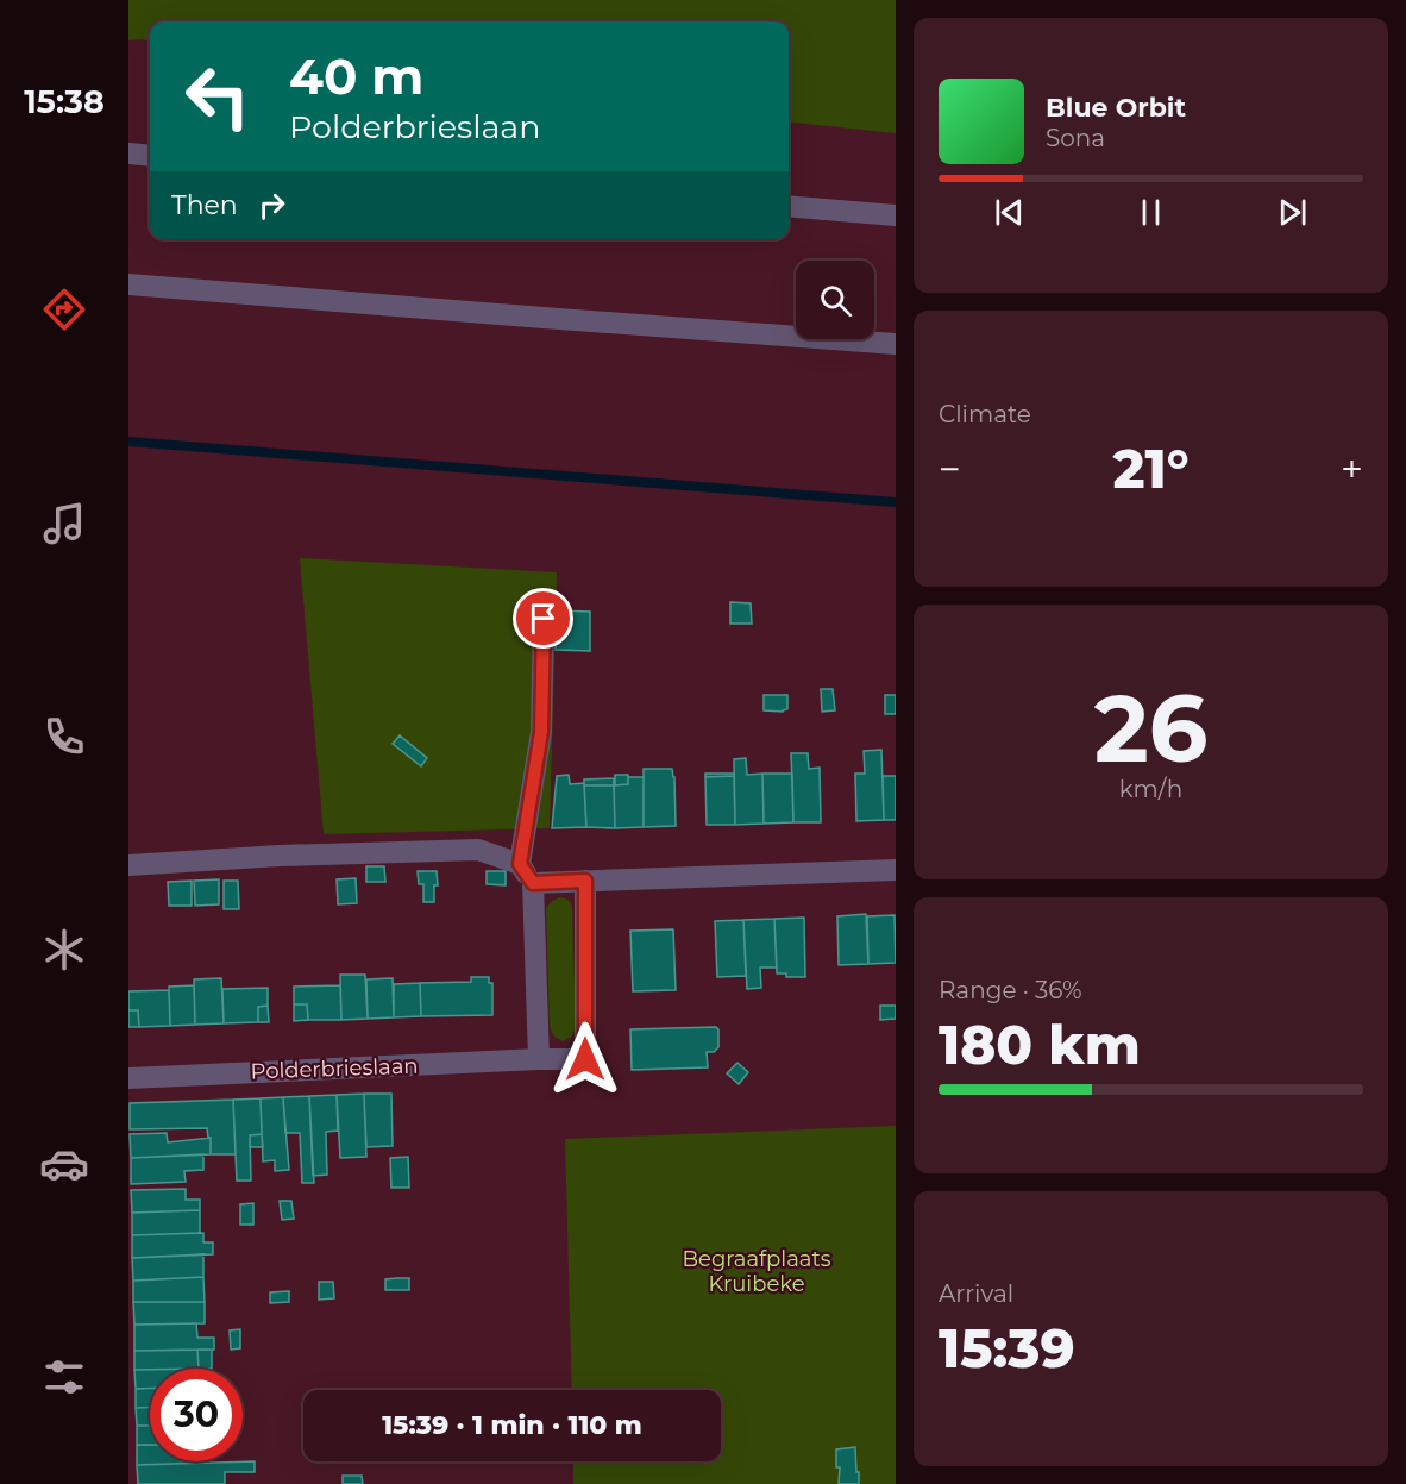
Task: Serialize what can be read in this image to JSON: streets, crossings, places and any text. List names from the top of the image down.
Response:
{
  "streets": {
    "street": ["Polderbrieslaan"]
  },
  "parks": ["Begraafplaats Kruibeke"],
  "page": {
    "tabs": "15:38",
    "turn": ["40 m", "Polderbrieslaan"],
    "song": ["Blue Orbit", "Sona"],
    "then": "Then",
    "tile": [
      "Climate",
      ["26", "km/h"],
      ["Range · 36%", "180 km"],
      ["Arrival", "15:39"]
    ],
    "heat": ["−", "21°", "+"],
    "limit": "30",
    "trip": "15:39 · 1 min · 110 m"
  }
}
